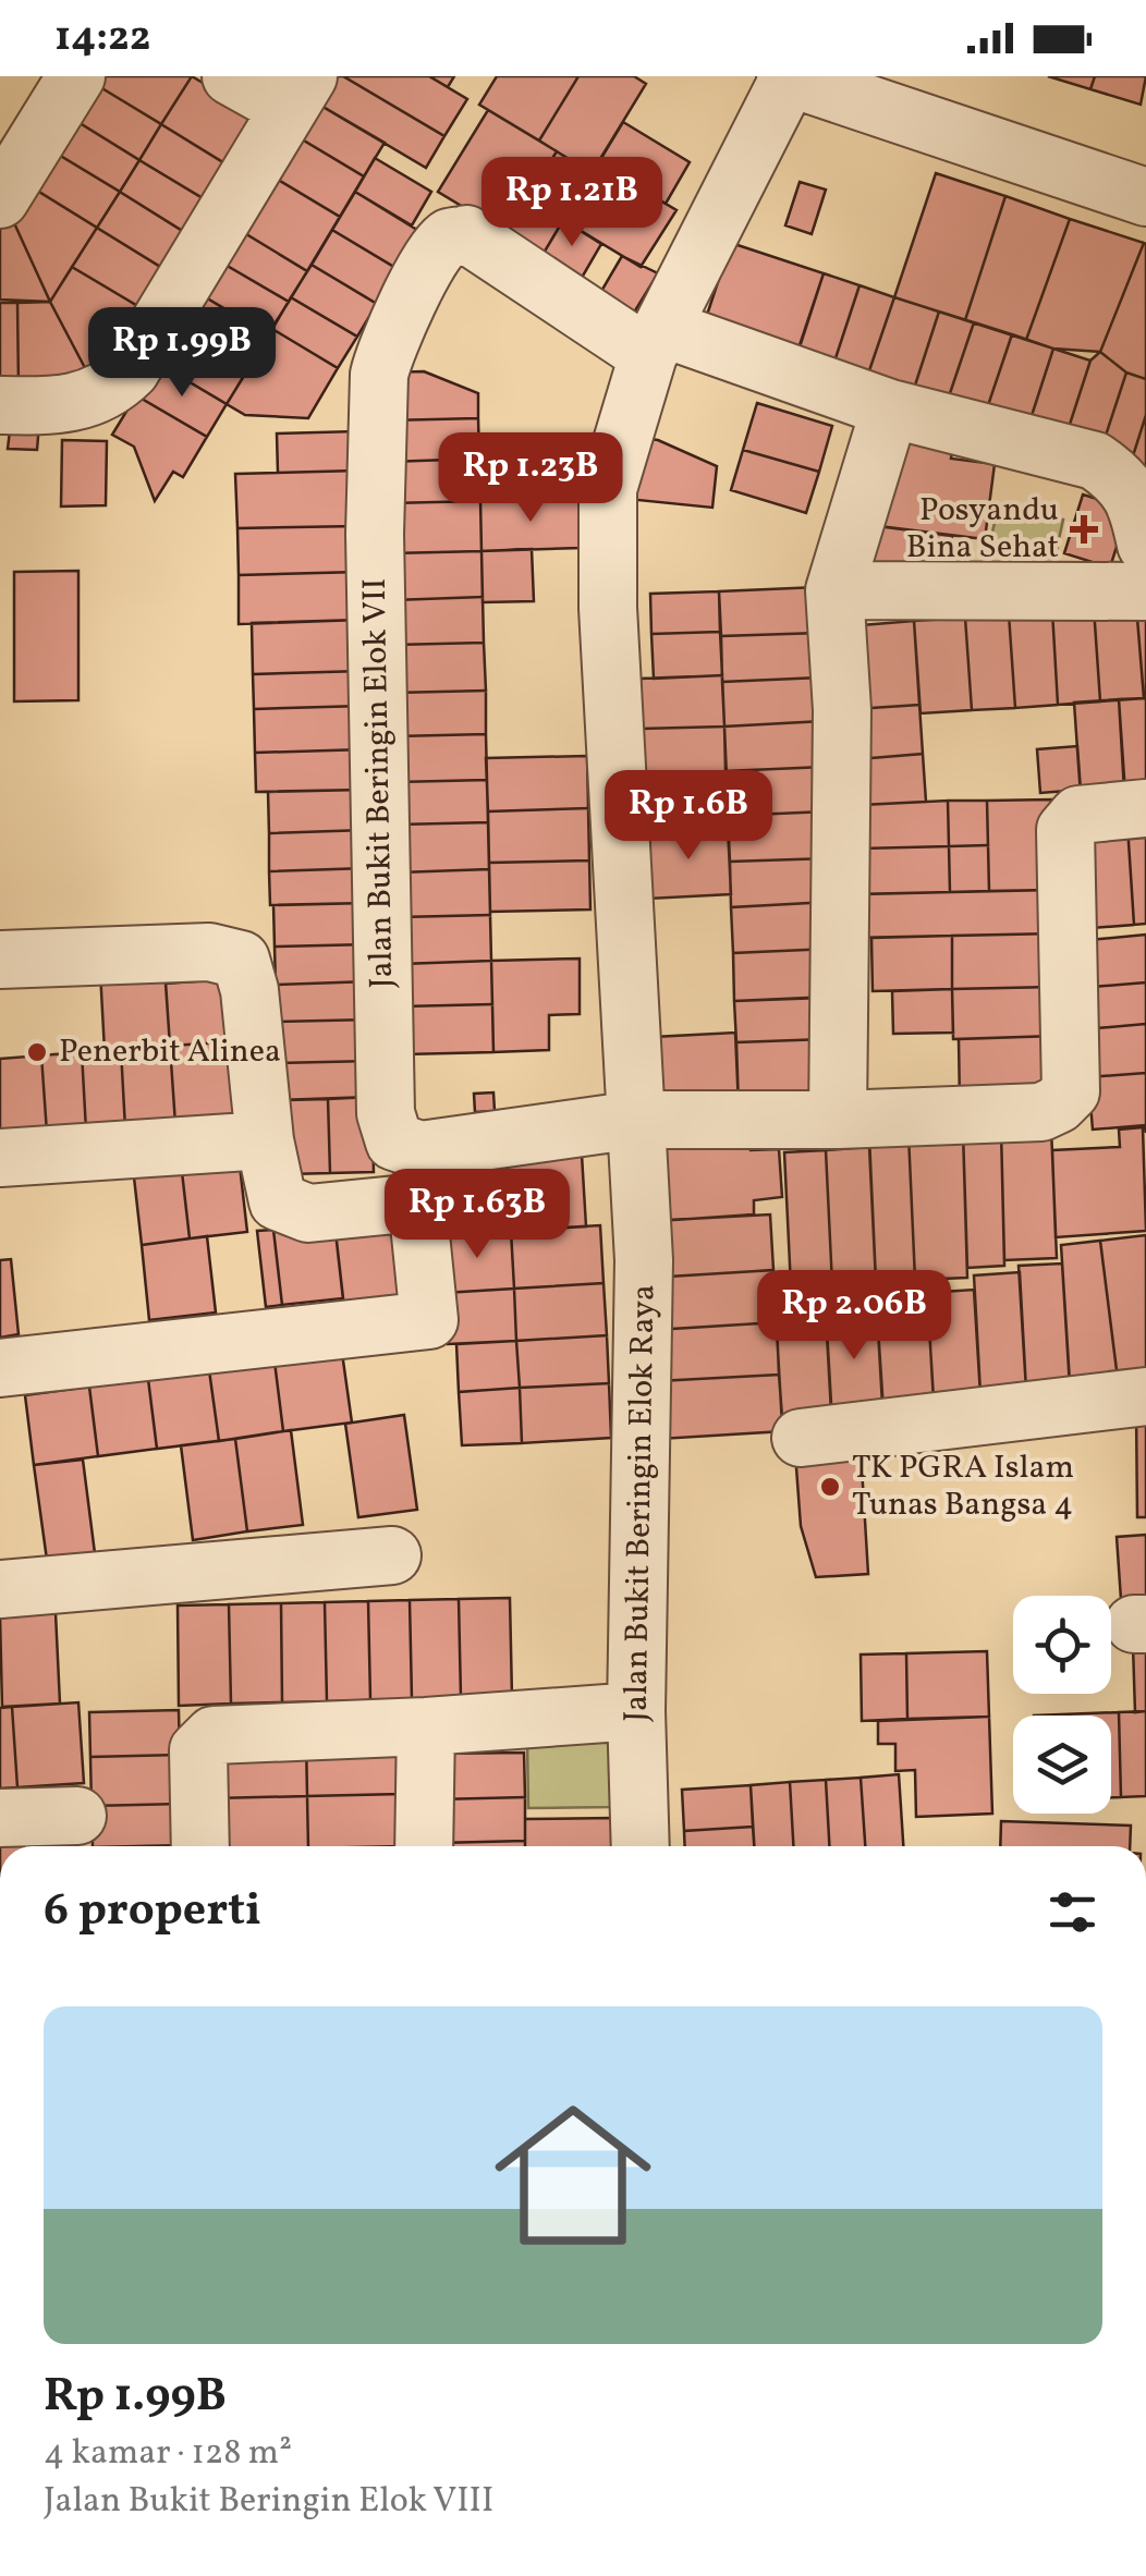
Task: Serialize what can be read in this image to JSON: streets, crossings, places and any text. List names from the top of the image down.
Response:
{
  "streets": {
    "street": ["Jalan Bukit Beringin Elok VII", "Jalan Bukit Beringin Elok Raya"]
  },
  "crossings": [
    ["Jalan Bukit Beringin Elok VII", "Jalan Bukit Beringin Elok Raya"]
  ],
  "places": {
    "health": ["Posyandu Bina Sehat"],
    "other": ["Penerbit Alinea", "TK PGRA Islam Tunas Bangsa 4"]
  },
  "page": {
    "status": "14:22",
    "price": [
      "Rp 1.21B",
      "Rp 1.99B",
      "Rp 1.23B",
      "Rp 1.6B",
      "Rp 1.63B",
      "Rp 2.06B"
    ],
    "heading": "6 properti",
    "list": [
      {
        "name": "Rp 1.99B",
        "note": "4 kamar · 128 m² · Jalan Bukit Beringin Elok VIII"
      }
    ]
  }
}
